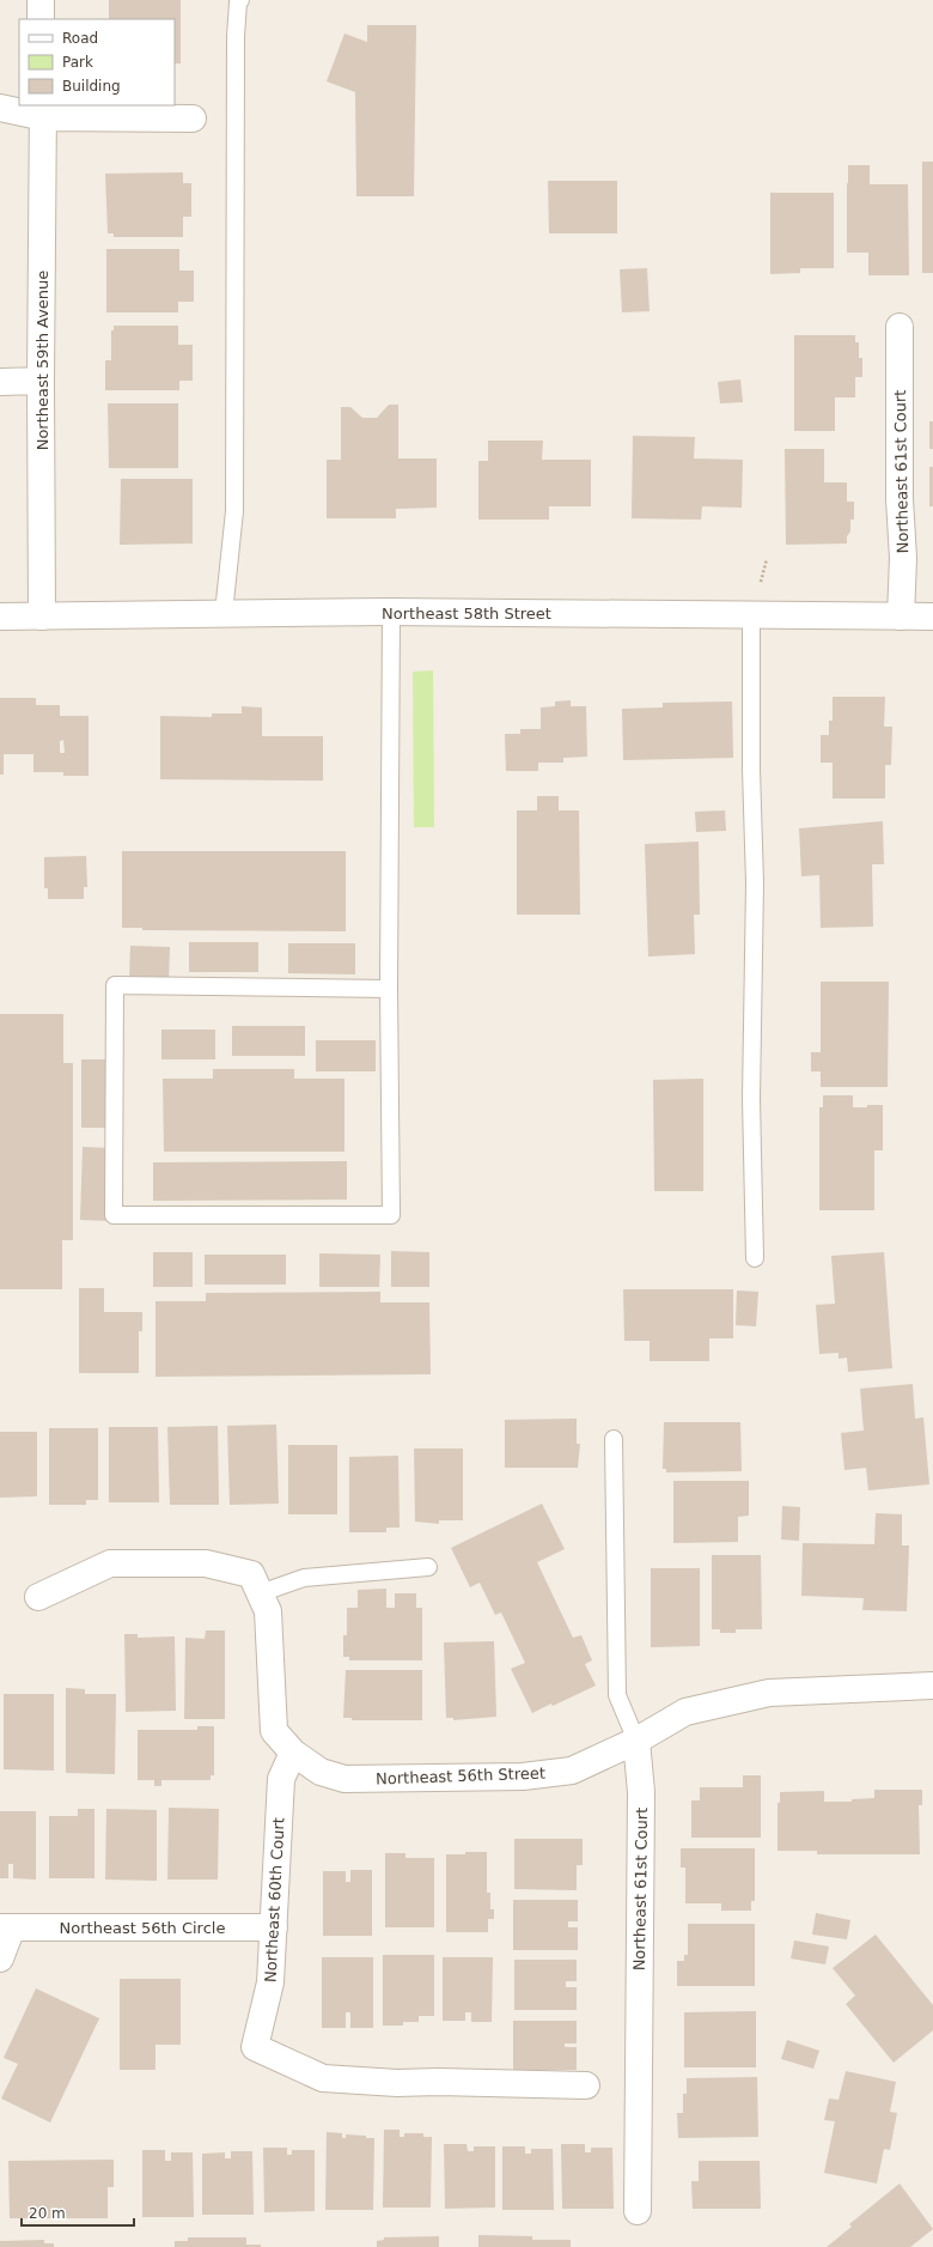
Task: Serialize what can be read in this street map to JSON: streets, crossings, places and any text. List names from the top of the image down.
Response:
{
  "streets": {
    "street": [
      "Northeast 59th Avenue",
      "Northeast 61st Court",
      "Northeast 58th Street",
      "Northeast 56th Street",
      "Northeast 60th Court",
      "Northeast 56th Circle"
    ]
  },
  "crossings": [
    ["Northeast 59th Avenue", "Northeast 58th Street"],
    ["Northeast 61st Court", "Northeast 58th Street"],
    ["Northeast 61st Court", "Northeast 56th Street"],
    ["Northeast 56th Street", "Northeast 60th Court"],
    ["Northeast 60th Court", "Northeast 56th Circle"]
  ],
  "legend": ["Road", "Park", "Building"],
  "scale_bar": "20 m"
}
